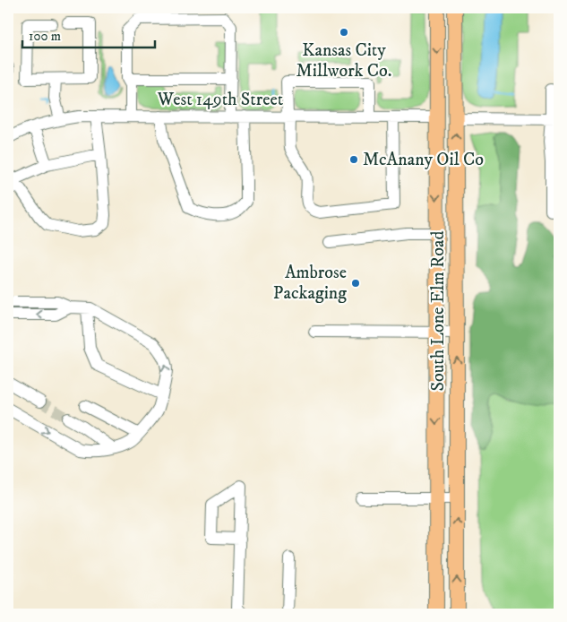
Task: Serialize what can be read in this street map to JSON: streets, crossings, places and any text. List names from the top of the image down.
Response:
{
  "streets": {
    "main road": ["South Lone Elm Road"],
    "street": ["West 149th Street"]
  },
  "crossings": [
    ["West 149th Street", "South Lone Elm Road"]
  ],
  "places": ["Kansas City Millwork Co.", "McAnany Oil Co", "Ambrose Packaging"],
  "scale_bar": "100 m"
}
